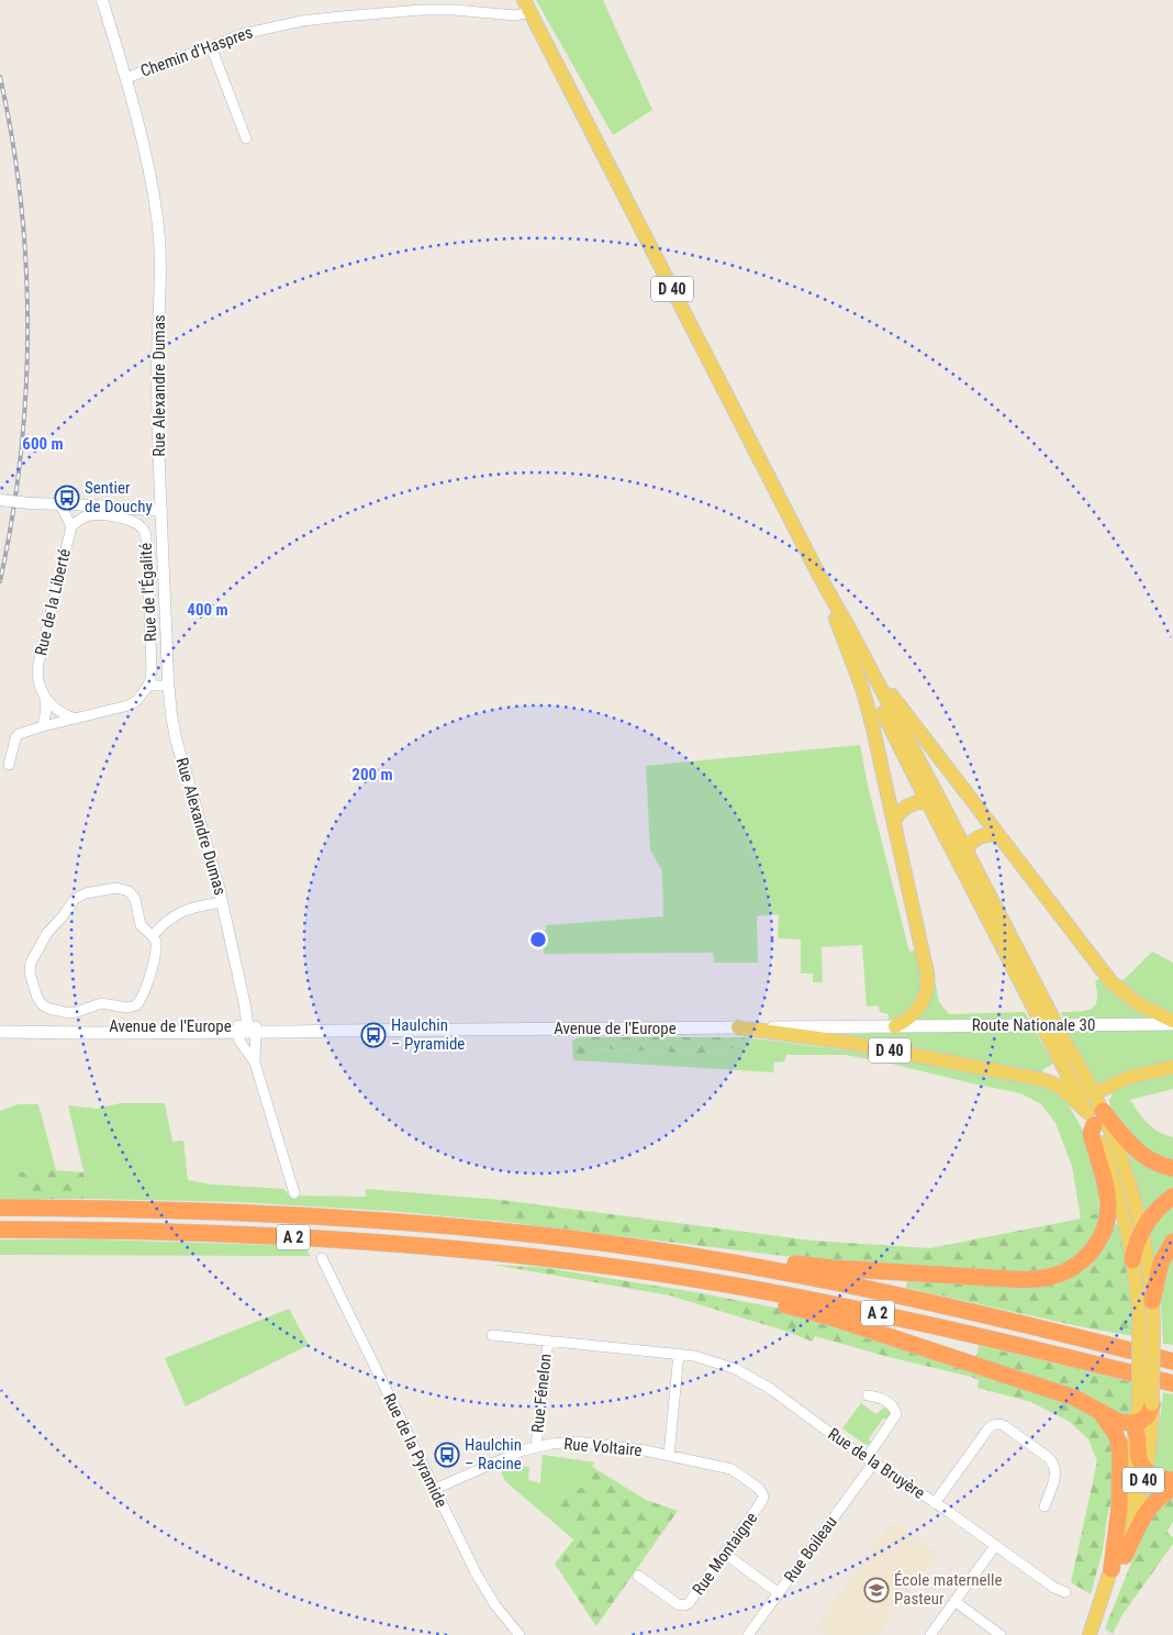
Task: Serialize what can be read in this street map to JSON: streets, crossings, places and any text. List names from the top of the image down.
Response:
{
  "streets": {
    "highway": ["A 2"],
    "main road": ["D 40", "Route Nationale 30", "Avenue de l'Europe"],
    "street": [
      "Chemin d'Haspres",
      "Rue Alexandre Dumas",
      "Rue de l'Égalité",
      "Rue de la Liberté",
      "Rue Fénelon",
      "Rue Voltaire",
      "Rue de la Pyramide",
      "Rue de la Bruyère",
      "Rue Boileau",
      "Rue Montaigne"
    ]
  },
  "crossings": [
    ["Chemin d'Haspres", "D 40"],
    ["Chemin d'Haspres", "Rue Alexandre Dumas"],
    ["D 40", "Route Nationale 30"],
    ["D 40", "Avenue de l'Europe"],
    ["Rue Alexandre Dumas", "Avenue de l'Europe"],
    ["Rue de l'Égalité", "Rue de la Liberté"],
    ["Route Nationale 30", "Avenue de l'Europe"],
    ["Rue Fénelon", "Rue Voltaire"],
    ["Rue Fénelon", "Rue de la Bruyère"],
    ["Rue Voltaire", "Rue de la Pyramide"],
    ["Rue Voltaire", "Rue Montaigne"],
    ["Rue de la Bruyère", "Rue Boileau"]
  ],
  "places": {
    "bus stop": ["Sentier de Douchy", "Haulchin – Pyramide", "Haulchin – Racine"],
    "school or university": ["École maternelle Pasteur"]
  },
  "rings": ["600 m", "400 m", "200 m"]
}
